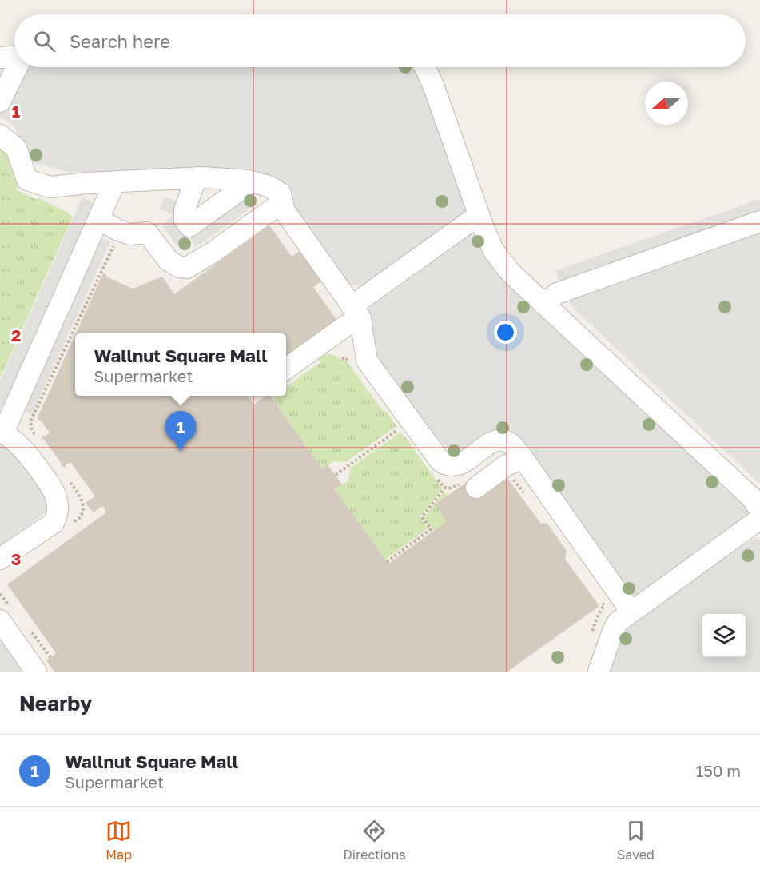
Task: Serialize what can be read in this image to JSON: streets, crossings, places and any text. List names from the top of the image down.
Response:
{
  "north": "left",
  "page": {
    "search": "Search here",
    "popup": ["Wallnut Square Mall", "Supermarket"],
    "pins": "1",
    "heading": "Nearby",
    "list": [
      {
        "mark": "1",
        "name": "Wallnut Square Mall",
        "note": "Supermarket",
        "value": "150 m"
      }
    ],
    "nav": ["Map", "Directions", "Saved"]
  },
  "grid": {
    "rows": ["1", "2", "3"]
  }
}
